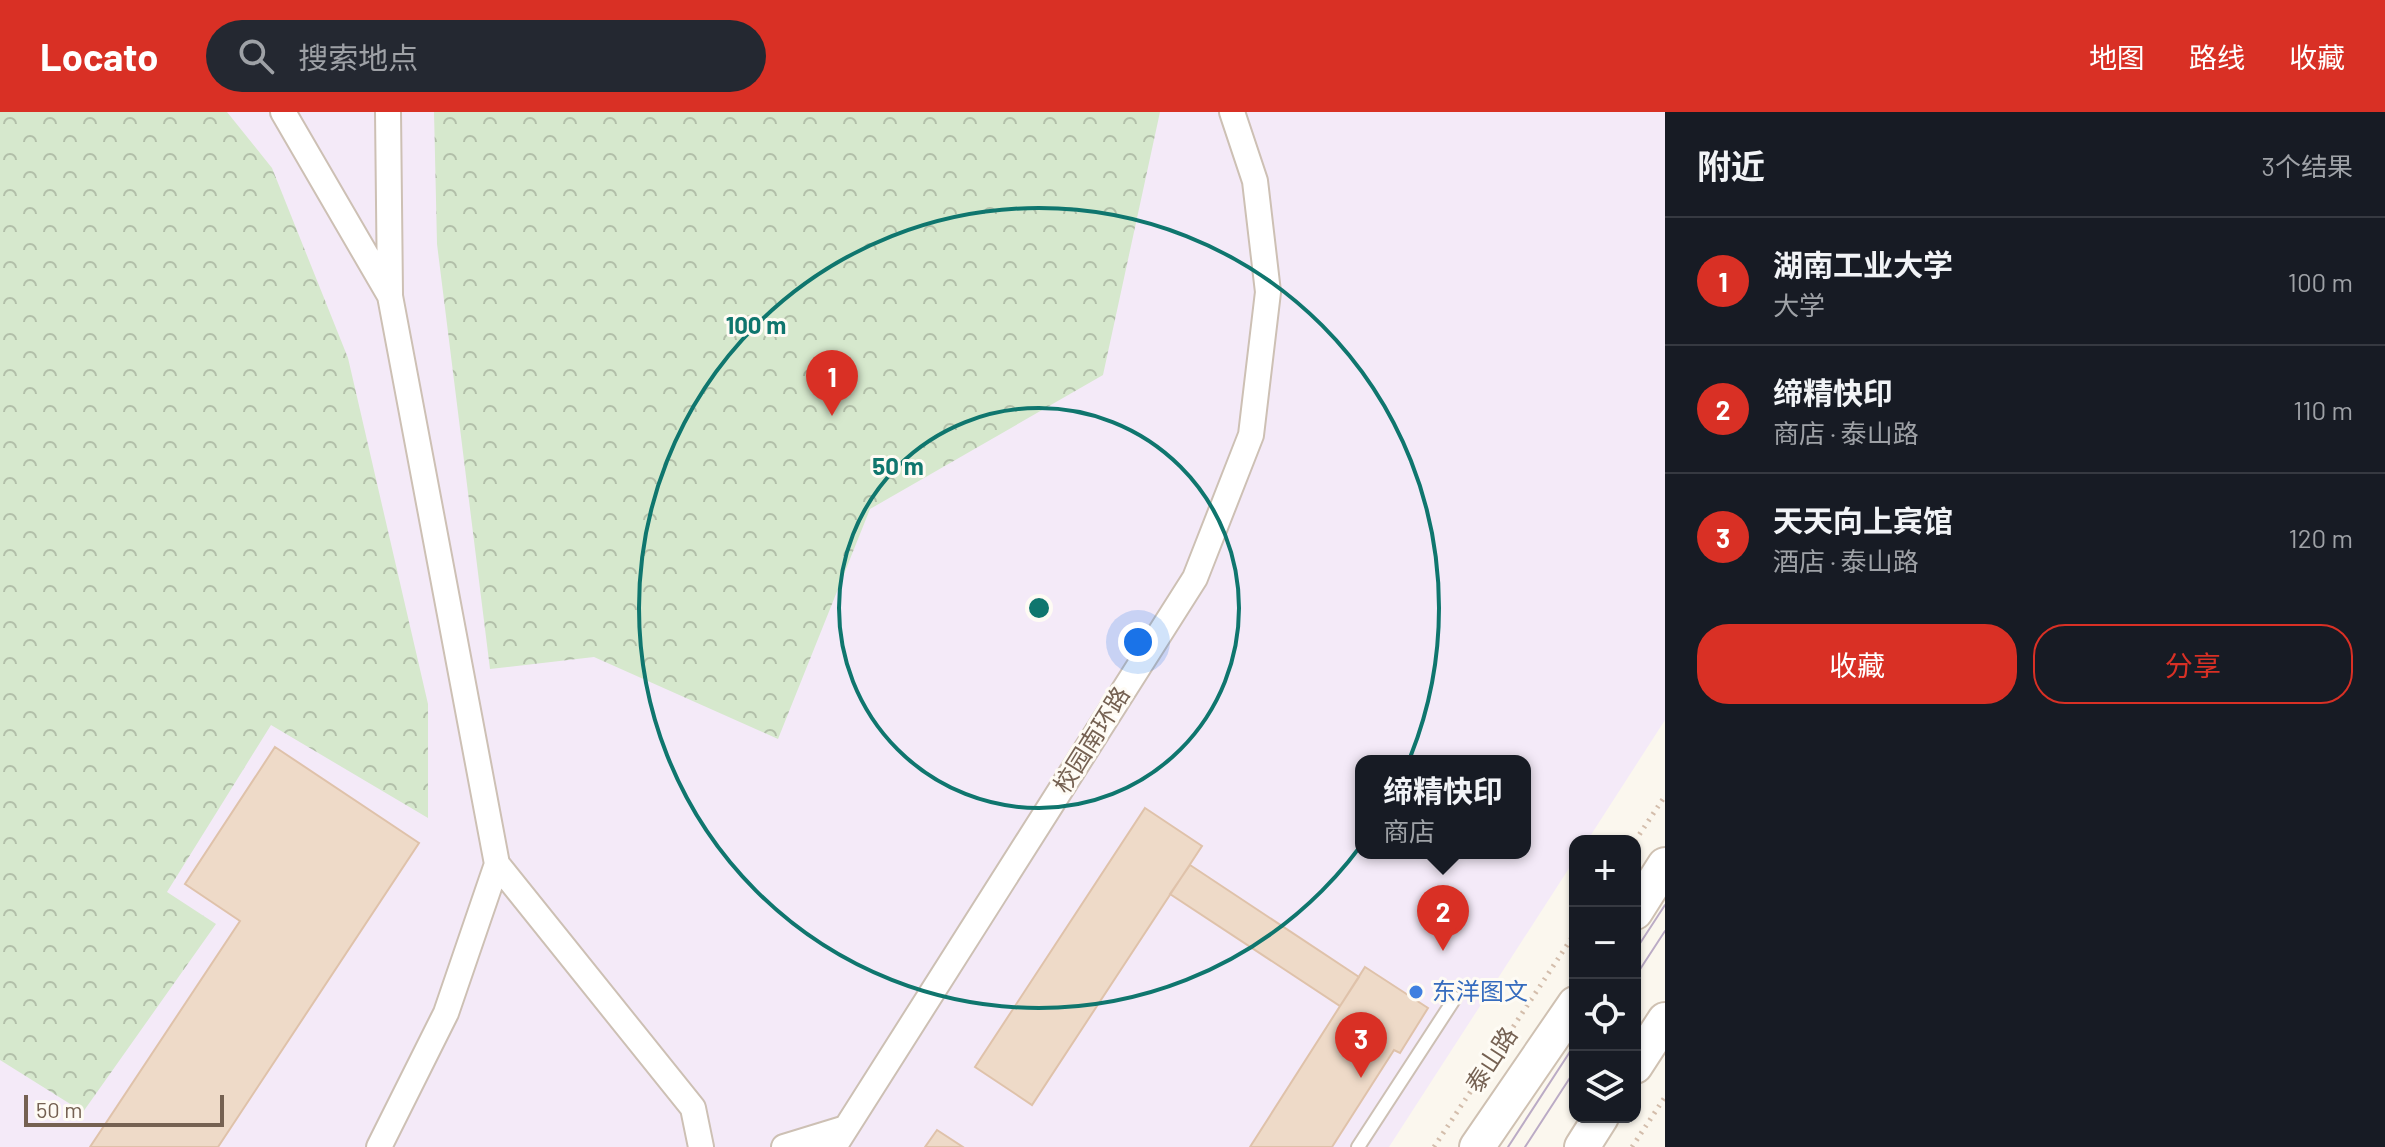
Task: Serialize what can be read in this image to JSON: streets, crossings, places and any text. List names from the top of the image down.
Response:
{
  "streets": {
    "main road": ["泰山路"],
    "street": ["校园南环路"]
  },
  "places": ["东洋图文"],
  "scale_bar": "50 m",
  "page": {
    "header": "Locato",
    "search": "搜索地点",
    "nav": ["地图", "路线", "收藏"],
    "heading": ["附近", "3个结果"],
    "list": [
      {
        "mark": "1",
        "name": "湖南工业大学",
        "note": "大学",
        "value": "100 m"
      },
      {
        "mark": "2",
        "name": "缔精快印",
        "note": "商店 · 泰山路",
        "value": "110 m"
      },
      {
        "mark": "3",
        "name": "天天向上宾馆",
        "note": "酒店 · 泰山路",
        "value": "120 m"
      }
    ],
    "pins": ["1", "2", "3"],
    "buttons": ["收藏", "分享"],
    "popup": ["缔精快印", "商店"],
    "map_buttons": ["+", "−"],
    "scale": "50 m"
  },
  "rings": ["100 m", "50 m"]
}
